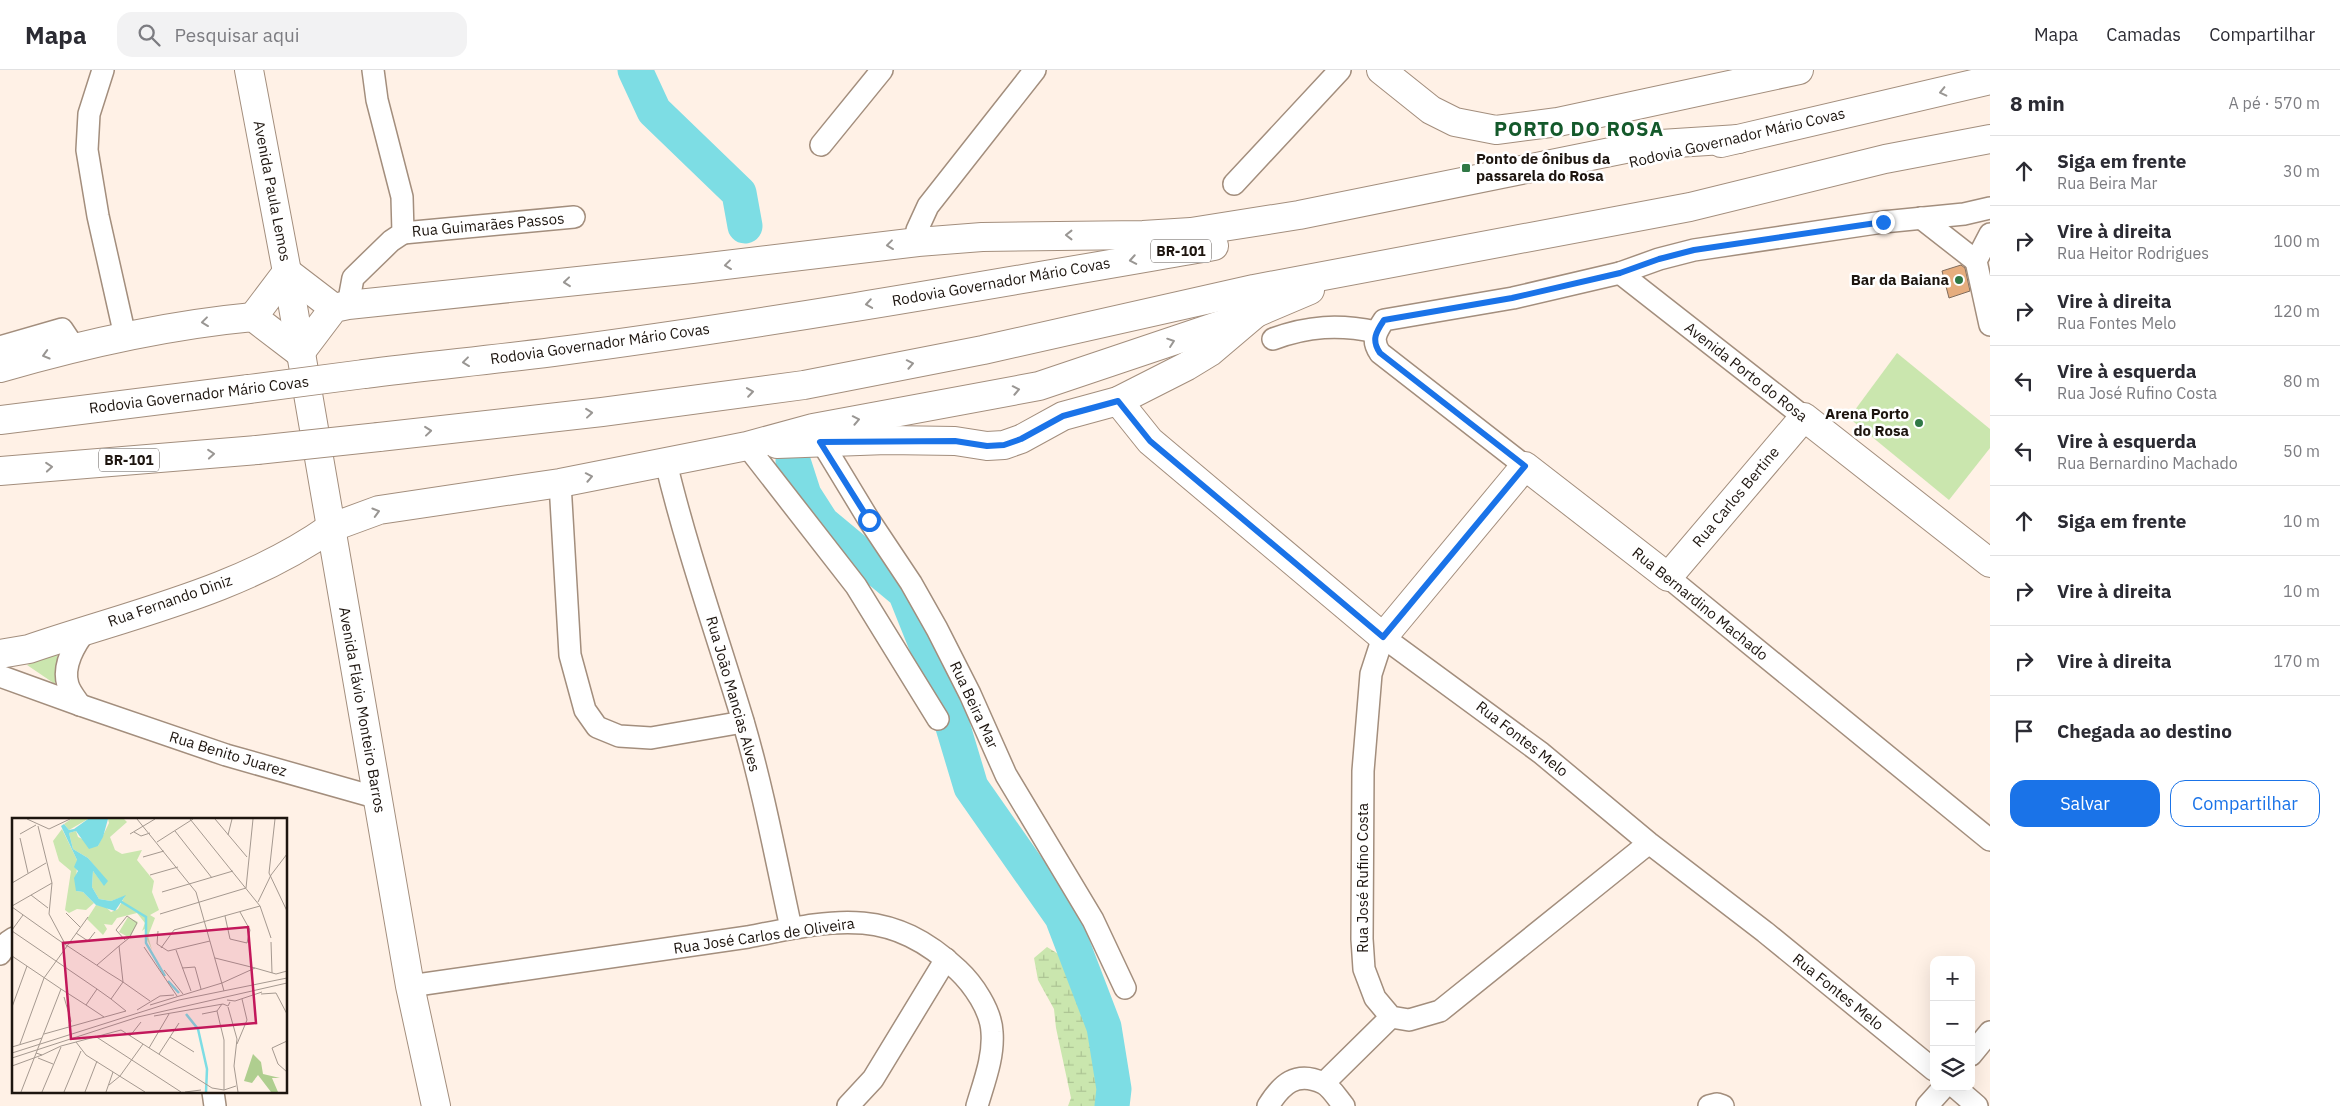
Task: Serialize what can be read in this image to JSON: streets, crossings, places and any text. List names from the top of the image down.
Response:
{
  "streets": {
    "main road": [
      "Rodovia Governador Mário Covas",
      "Avenida Paula Lemos",
      "BR-101",
      "Avenida Porto do Rosa",
      "Rua Carlos Bertine",
      "Rua Fernando Diniz",
      "Rua Bernardino Machado",
      "Avenida Flávio Monteiro Barros",
      "Rua Fontes Melo",
      "Rua José Rufino Costa"
    ],
    "street": [
      "Rua Guimarães Passos",
      "Rua João Mancias Alves",
      "Rua Beira Mar",
      "Rua Benito Juarez",
      "Rua José Carlos de Oliveira"
    ]
  },
  "crossings": [
    ["Avenida Paula Lemos", "Avenida Flávio Monteiro Barros"],
    ["Avenida Porto do Rosa", "Rua Carlos Bertine"],
    ["Rua Carlos Bertine", "Rua Bernardino Machado"],
    ["Rua Fernando Diniz", "Rua João Mancias Alves"],
    ["Rua Fernando Diniz", "Rua Beira Mar"],
    ["Rua Fernando Diniz", "Avenida Flávio Monteiro Barros"],
    ["Rua Bernardino Machado", "Rua José Rufino Costa"],
    ["Rua João Mancias Alves", "Rua José Carlos de Oliveira"],
    ["Avenida Flávio Monteiro Barros", "Rua Benito Juarez"],
    ["Avenida Flávio Monteiro Barros", "Rua José Carlos de Oliveira"],
    ["Rua Fontes Melo", "Rua José Rufino Costa"]
  ],
  "districts": ["PORTO DO ROSA"],
  "places": {
    "transit": ["Ponto de ônibus da passarela do Rosa"],
    "other": ["Bar da Baiana", "Arena Porto do Rosa"]
  },
  "page": {
    "header": "Mapa",
    "search": "Pesquisar aqui",
    "nav": ["Mapa", "Camadas", "Compartilhar"],
    "heading": ["8 min", "A pé · 570 m"],
    "list": [
      ["Siga em frente", "Rua Beira Mar", "30 m"],
      ["Vire à direita", "Rua Heitor Rodrigues", "100 m"],
      ["Vire à direita", "Rua Fontes Melo", "120 m"],
      ["Vire à esquerda", "Rua José Rufino Costa", "80 m"],
      ["Vire à esquerda", "Rua Bernardino Machado", "50 m"],
      ["Siga em frente", "10 m"],
      ["Vire à direita", "10 m"],
      ["Vire à direita", "170 m"],
      "Chegada ao destino"
    ],
    "buttons": ["Salvar", "Compartilhar"],
    "map_buttons": ["+", "−"]
  }
}
